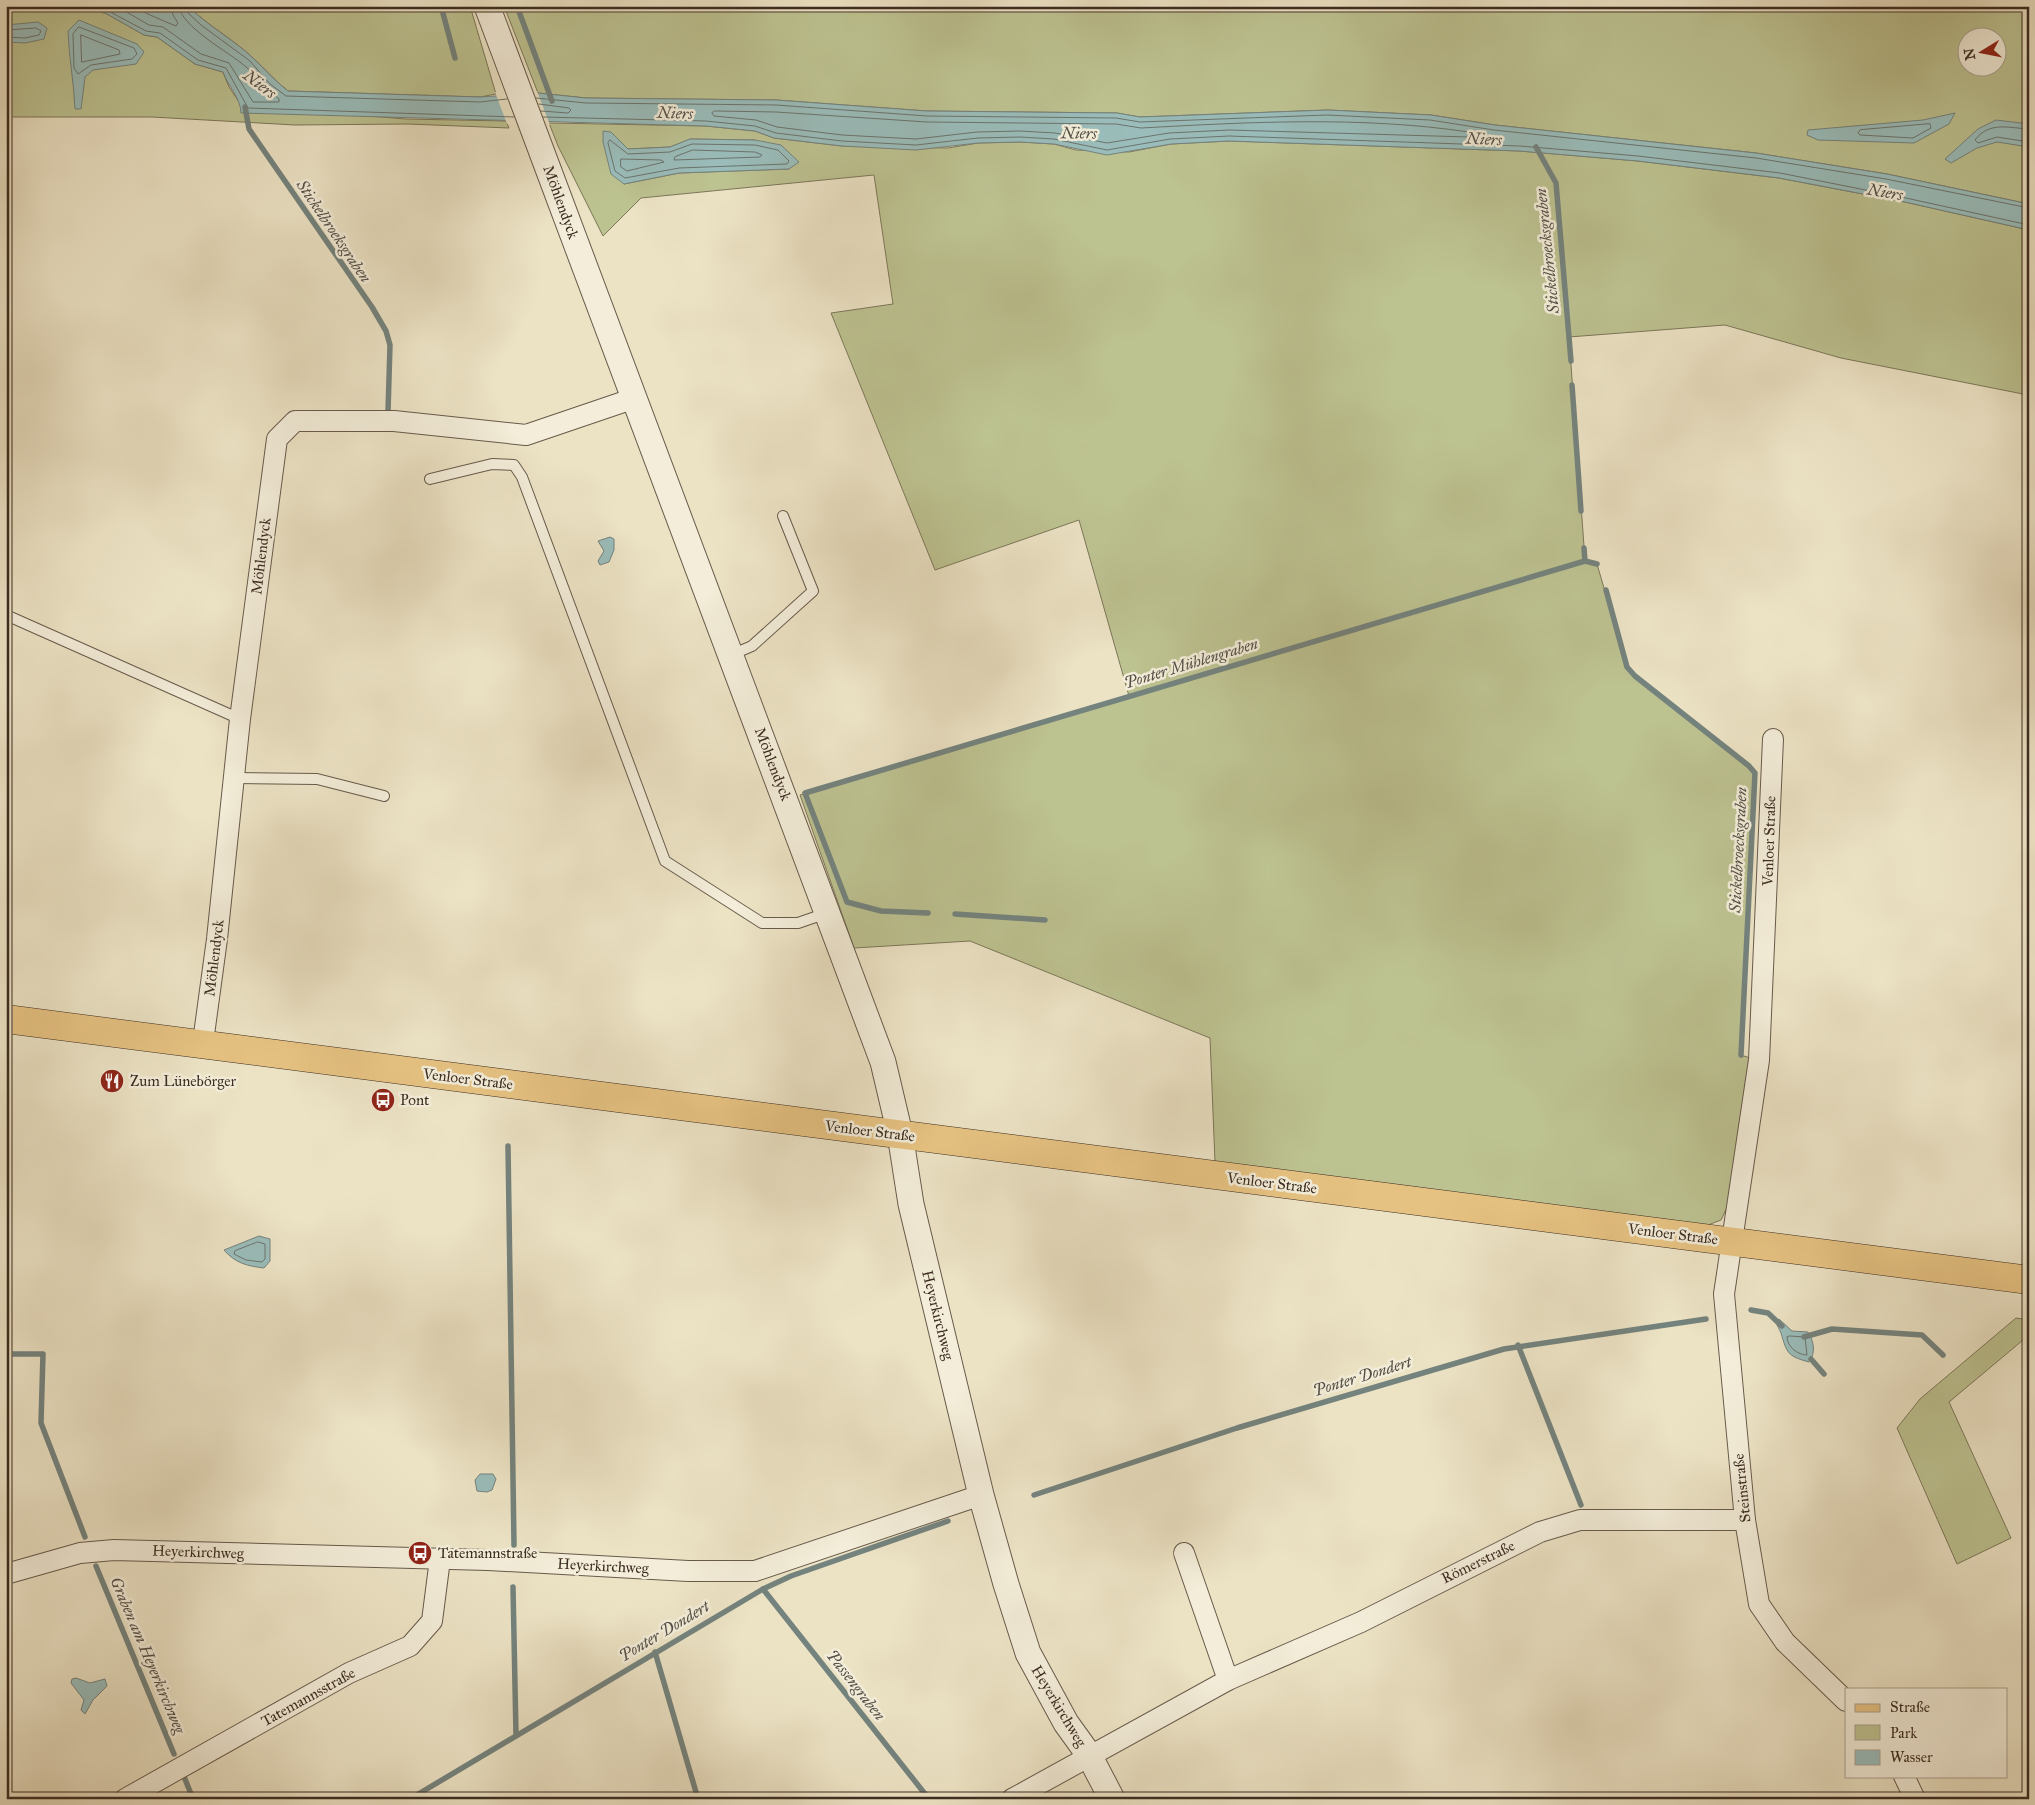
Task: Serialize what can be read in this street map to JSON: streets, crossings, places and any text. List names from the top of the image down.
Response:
{
  "streets": {
    "main road": ["Venloer Straße"],
    "street": [
      "Möhlendyck",
      "Heyerkirchweg",
      "Steinstraße",
      "Römerstraße",
      "Tatemannsstraße"
    ]
  },
  "crossings": [
    ["Möhlendyck", "Venloer Straße"],
    ["Möhlendyck", "Heyerkirchweg"],
    ["Venloer Straße", "Heyerkirchweg"],
    ["Venloer Straße", "Steinstraße"],
    ["Heyerkirchweg", "Römerstraße"],
    ["Heyerkirchweg", "Tatemannsstraße"],
    ["Steinstraße", "Römerstraße"]
  ],
  "water": [
    "Niers",
    "Stickelbroeksgraben",
    "Stickelbroecksgraben",
    "Ponter Mühlengraben",
    "Ponter Dondert",
    "Graben am Heyerkirchweg",
    "Passengraben"
  ],
  "places": {
    "restaurant": ["Zum Lünebörger"],
    "bus stop": ["Pont", "Tatemannstraße"]
  },
  "legend": ["Straße", "Park", "Wasser"],
  "north": "left"
}
